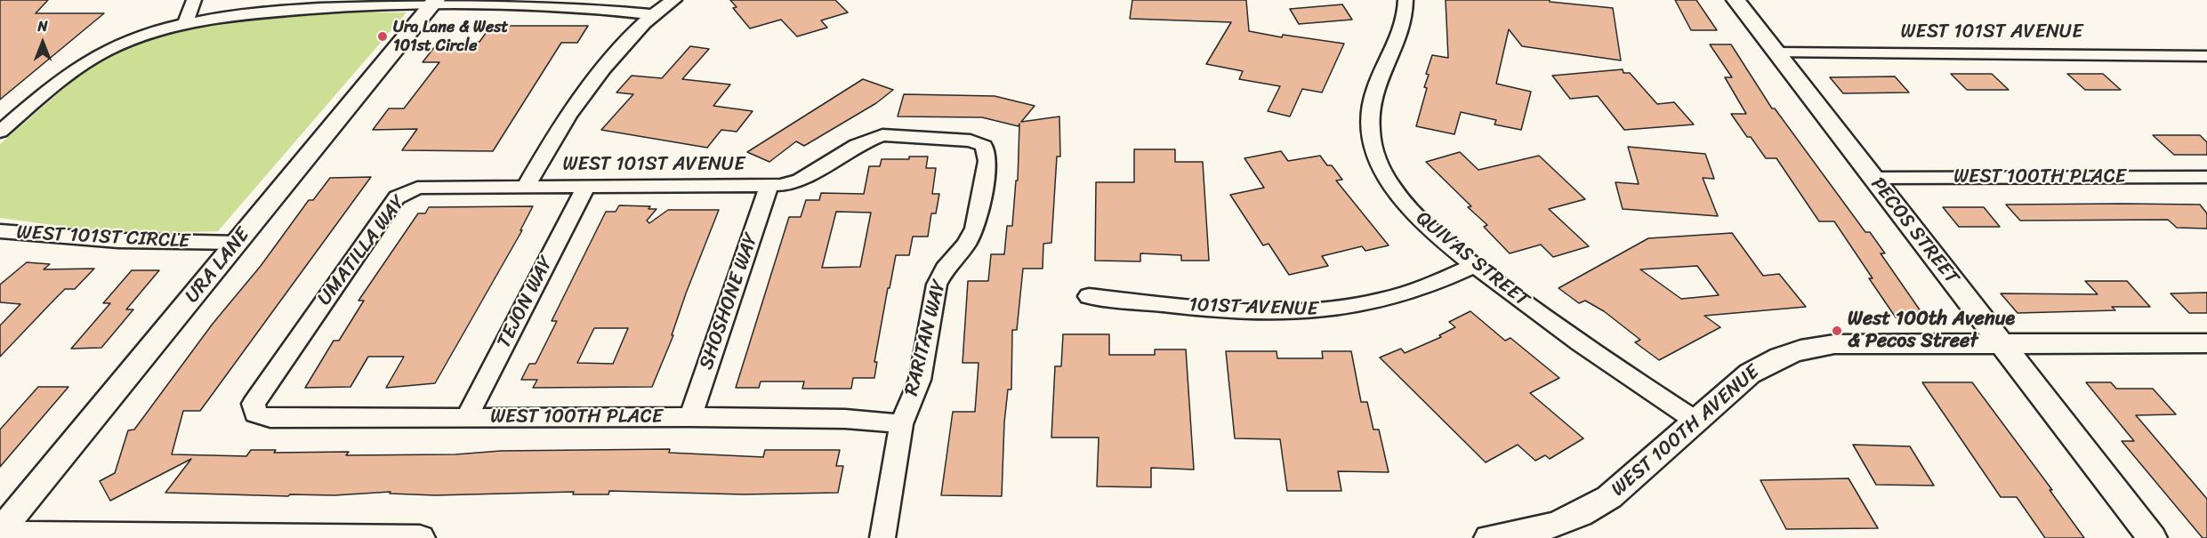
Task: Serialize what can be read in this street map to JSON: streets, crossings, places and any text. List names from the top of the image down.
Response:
{
  "streets": {
    "street": [
      "WEST 101ST AVENUE",
      "WEST 100TH PLACE",
      "PECOS STREET",
      "WEST 101ST CIRCLE",
      "UMATILLA WAY",
      "QUIVAS STREET",
      "URA LANE",
      "SHOSHONE WAY",
      "TEJON WAY",
      "101ST AVENUE",
      "RARITAN WAY",
      "WEST 100TH AVENUE"
    ]
  },
  "crossings": [
    ["WEST 101ST AVENUE", "PECOS STREET"],
    ["WEST 101ST AVENUE", "UMATILLA WAY"],
    ["WEST 101ST AVENUE", "SHOSHONE WAY"],
    ["WEST 101ST AVENUE", "TEJON WAY"],
    ["WEST 101ST AVENUE", "RARITAN WAY"],
    ["WEST 100TH PLACE", "PECOS STREET"],
    ["WEST 100TH PLACE", "UMATILLA WAY"],
    ["WEST 100TH PLACE", "SHOSHONE WAY"],
    ["WEST 100TH PLACE", "TEJON WAY"],
    ["WEST 100TH PLACE", "RARITAN WAY"],
    ["PECOS STREET", "WEST 100TH AVENUE"],
    ["WEST 101ST CIRCLE", "URA LANE"],
    ["QUIVAS STREET", "101ST AVENUE"],
    ["QUIVAS STREET", "WEST 100TH AVENUE"]
  ],
  "places": ["Ura Lane & West 101st Circle", "West 100th Avenue & Pecos Street"],
  "north": "top"
}
